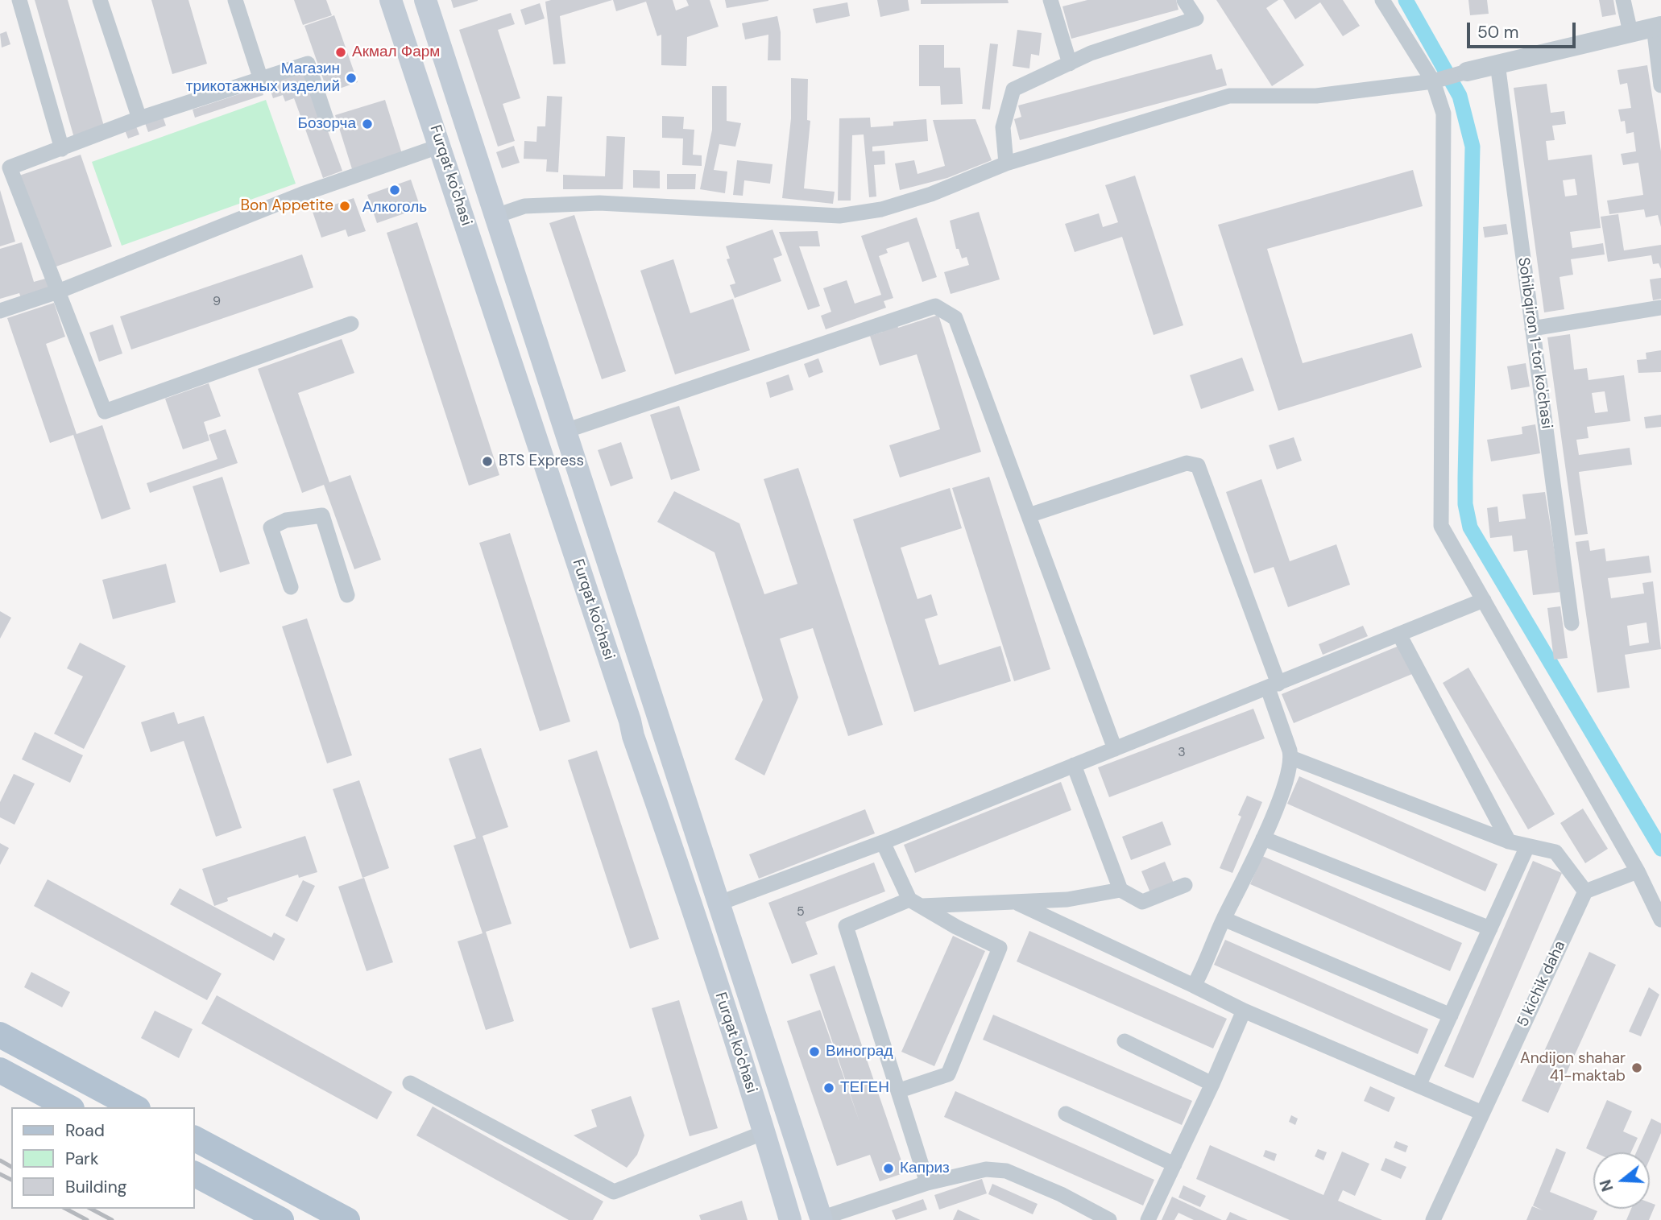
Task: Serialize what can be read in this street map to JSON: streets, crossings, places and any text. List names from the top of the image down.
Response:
{
  "streets": {
    "main road": ["Furqat ko'chasi"],
    "street": ["Sohibqiron 1-tor ko'chasi", "5 kichik daha"]
  },
  "places": [
    "Акмал Фарм",
    "Магазин трикотажных изделий",
    "Бозорча",
    "Алкоголь",
    "Bon Appetite",
    "BTS Express",
    "Виноград",
    "Andijon shahar 41-maktab",
    "ТЕГЕН",
    "Каприз"
  ],
  "house_numbers": ["9", "3", "5"],
  "legend": ["Road", "Park", "Building"],
  "scale_bar": "50 m",
  "north": "left"
}
